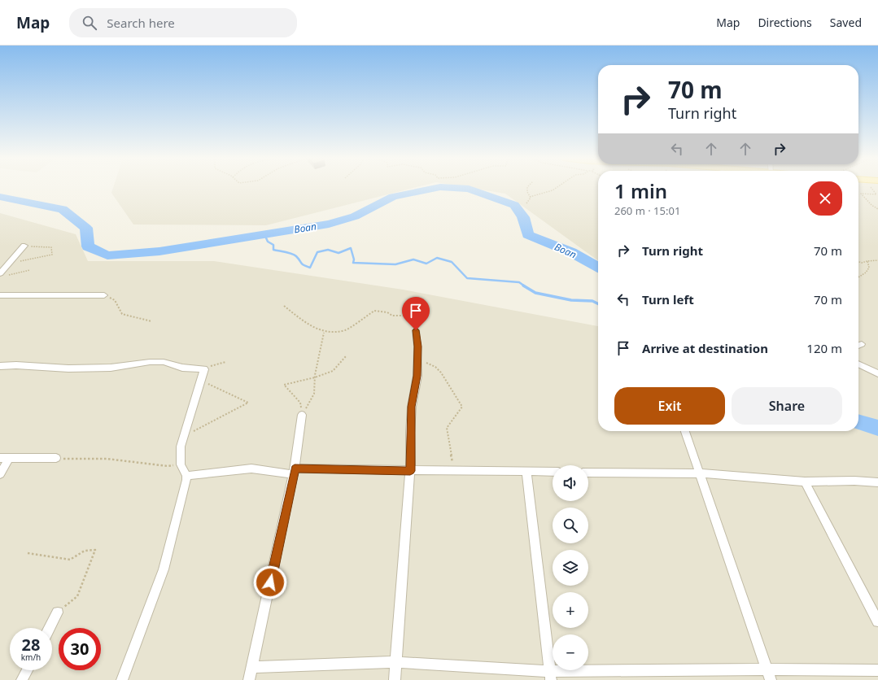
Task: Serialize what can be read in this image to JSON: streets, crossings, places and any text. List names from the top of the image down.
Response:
{
  "water": ["Boan"],
  "page": {
    "header": "Map",
    "search": "Search here",
    "nav": ["Map", "Directions", "Saved"],
    "turn": ["70 m", "Turn right"],
    "heading": ["1 min", "260 m · 15:01"],
    "list": [
      {
        "name": "Turn right",
        "value": "70 m"
      },
      {
        "name": "Turn left",
        "value": "70 m"
      },
      {
        "name": "Arrive at destination",
        "value": "120 m"
      }
    ],
    "buttons": ["Exit", "Share"],
    "map_buttons": ["+", "−"],
    "speed": "28 km/h",
    "limit": "30"
  }
}
